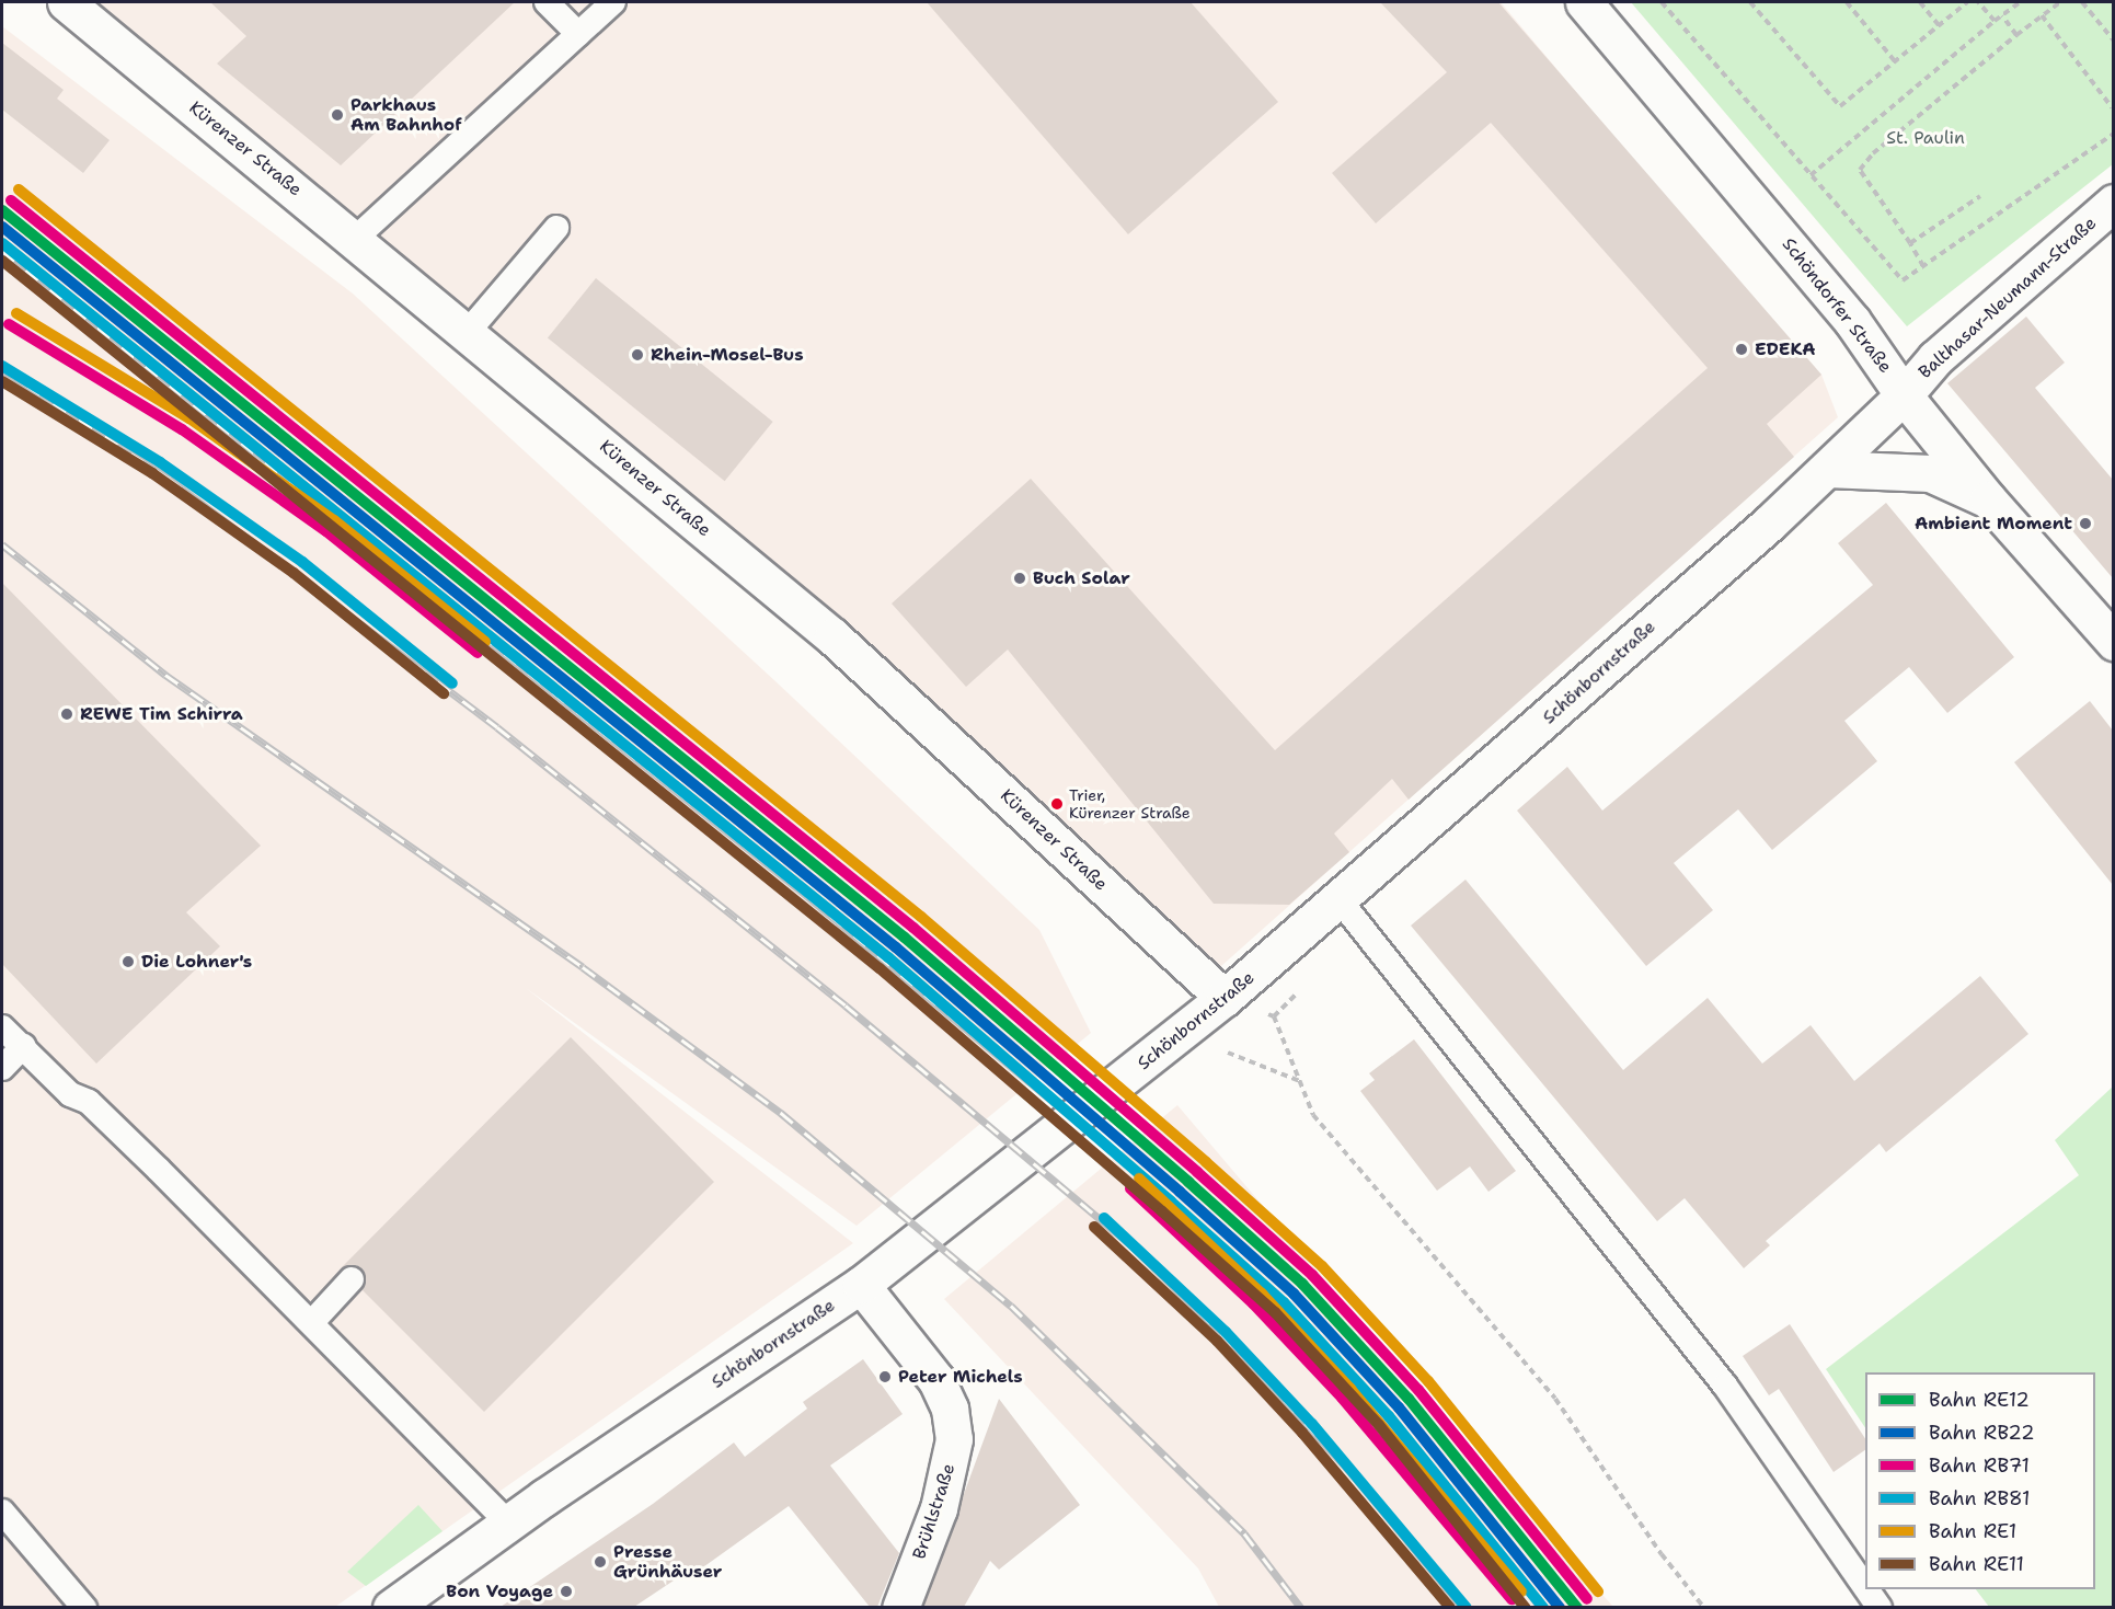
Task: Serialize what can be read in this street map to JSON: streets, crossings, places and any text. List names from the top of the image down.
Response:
{
  "streets": {
    "street": [
      "Kürenzer Straße",
      "Balthasar-Neumann-Straße",
      "Schöndorfer Straße",
      "Schönbornstraße",
      "Brühlstraße"
    ]
  },
  "crossings": [
    ["Kürenzer Straße", "Schönbornstraße"],
    ["Balthasar-Neumann-Straße", "Schöndorfer Straße"],
    ["Balthasar-Neumann-Straße", "Schönbornstraße"],
    ["Schöndorfer Straße", "Schönbornstraße"],
    ["Schönbornstraße", "Brühlstraße"]
  ],
  "parks": ["St. Paulin"],
  "places": [
    "Parkhaus Am Bahnhof",
    "EDEKA",
    "Rhein-Mosel-Bus",
    "Ambient Moment",
    "Buch Solar",
    "REWE Tim Schirra",
    "Trier, Kürenzer Straße",
    "Die Lohner's",
    "Peter Michels",
    "Presse Grünhäuser",
    "Bon Voyage"
  ],
  "lines": [
    "rail line RE1",
    "rail line RB71",
    "rail line RE12",
    "rail line RB22",
    "rail line RB81",
    "rail line RE11"
  ],
  "legend": [
    "Bahn RE12",
    "Bahn RB22",
    "Bahn RB71",
    "Bahn RB81",
    "Bahn RE1",
    "Bahn RE11"
  ]
}
